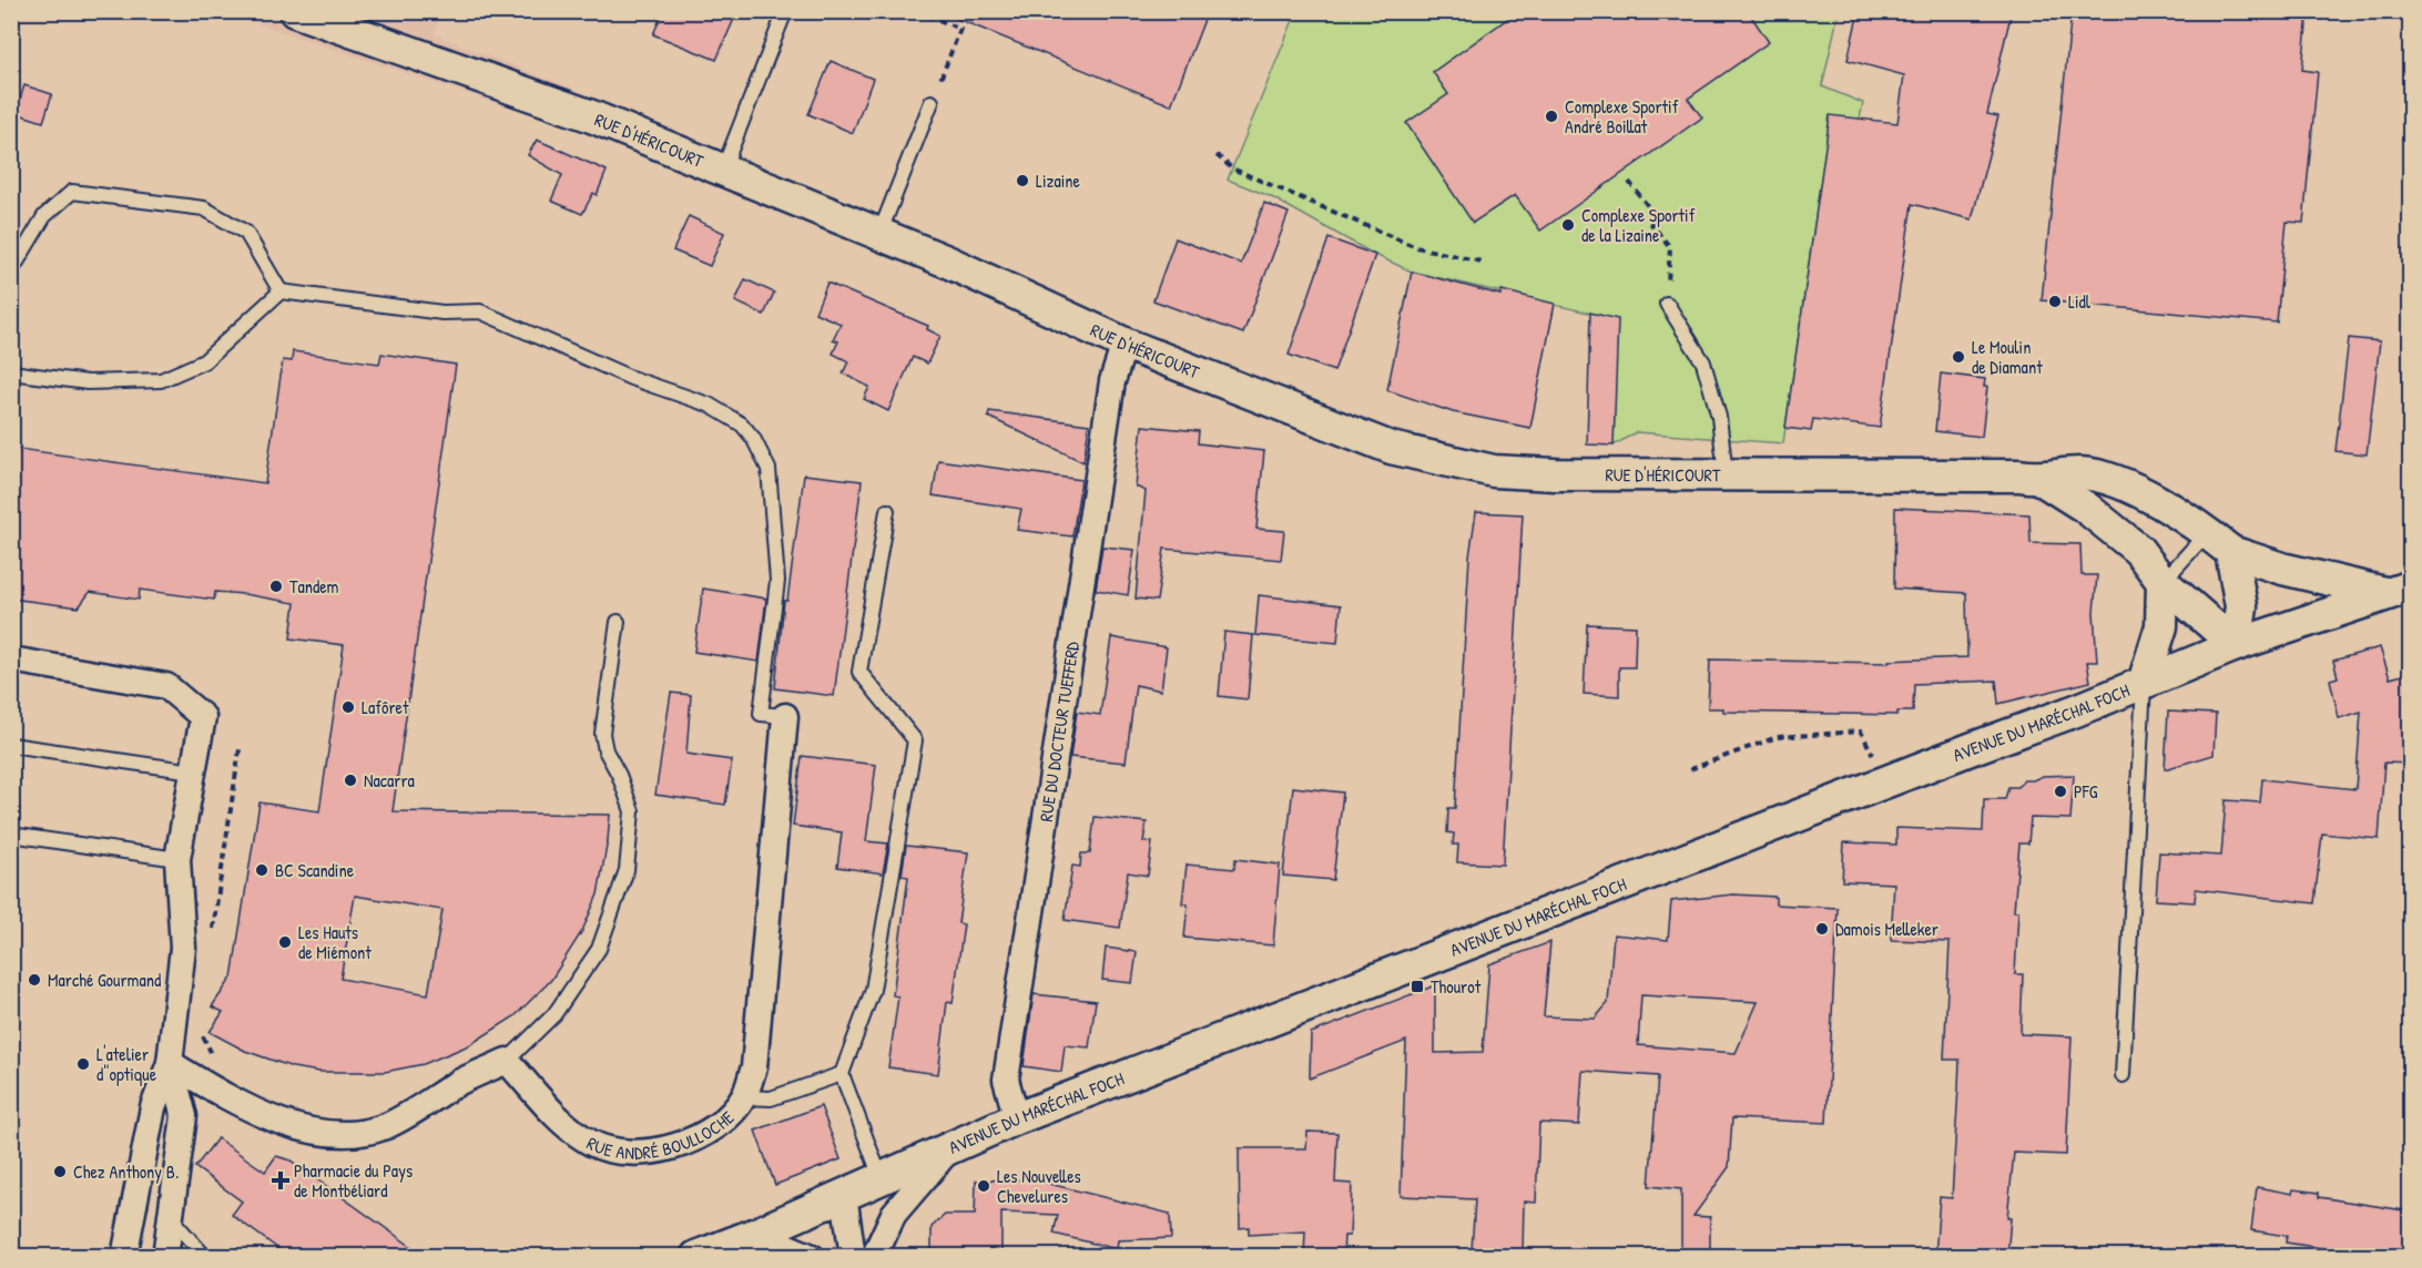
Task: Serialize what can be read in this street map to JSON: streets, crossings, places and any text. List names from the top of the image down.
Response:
{
  "streets": {
    "street": [
      "RUE D'HÉRICOURT",
      "AVENUE DU MARÉCHAL FOCH",
      "RUE DU DOCTEUR TUEFFERD",
      "RUE ANDRÉ BOULLOCHE"
    ]
  },
  "crossings": [
    ["RUE D'HÉRICOURT", "AVENUE DU MARÉCHAL FOCH"],
    ["RUE D'HÉRICOURT", "RUE DU DOCTEUR TUEFFERD"],
    ["AVENUE DU MARÉCHAL FOCH", "RUE DU DOCTEUR TUEFFERD"]
  ],
  "places": {
    "other": [
      "Complexe Sportif André Boillat",
      "Lizaine",
      "Complexe Sportif de la Lizaine",
      "Lidl",
      "Le Moulin de Diamant",
      "Tandem",
      "Lafôret",
      "Nacarra",
      "PFG",
      "BC Scandine",
      "Damois Melleker",
      "Les Hauts de Miémont",
      "Marché Gourmand",
      "L'atelier d''optique",
      "Chez Anthony B.",
      "Les Nouvelles Chevelures"
    ],
    "transit": ["Thourot"],
    "health": ["Pharmacie du Pays de Montbéliard"]
  }
}
